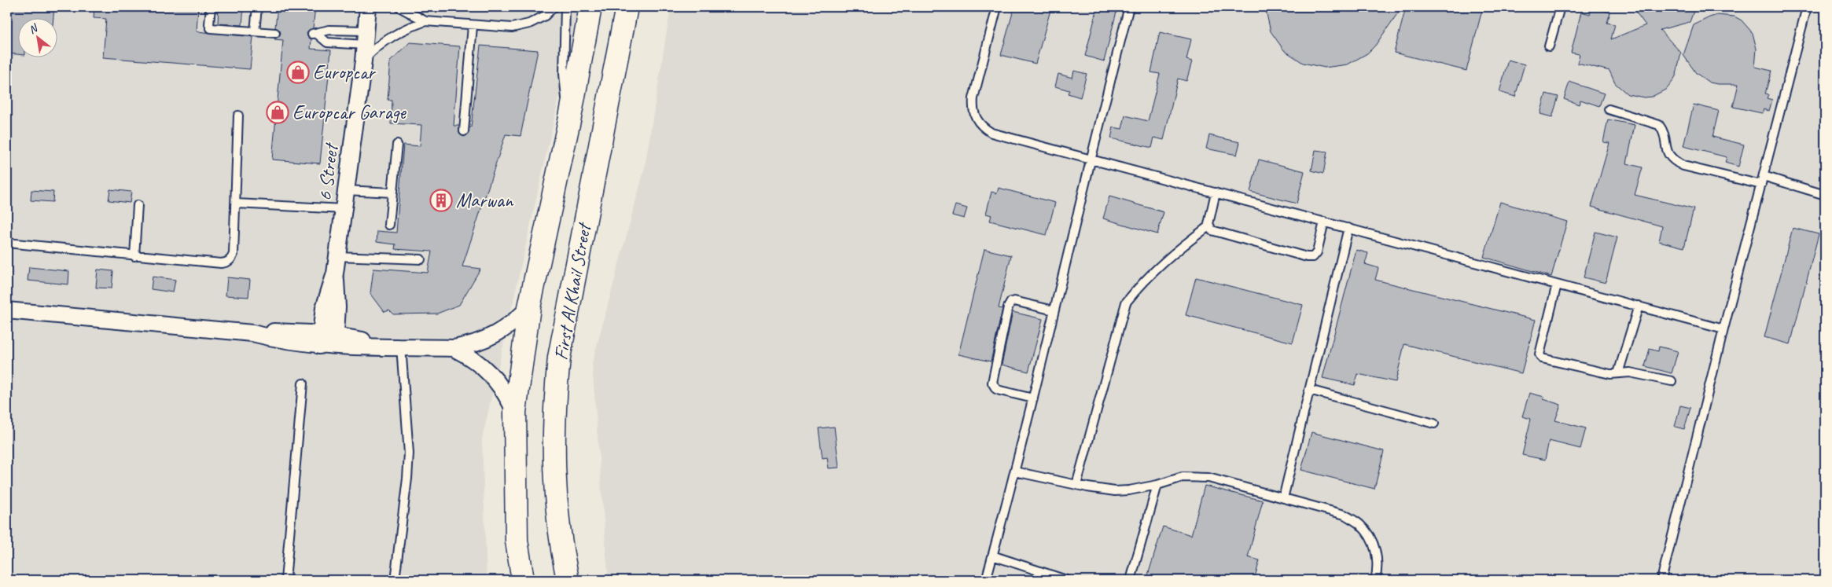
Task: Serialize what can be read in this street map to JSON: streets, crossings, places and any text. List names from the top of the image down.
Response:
{
  "streets": {
    "main road": ["First Al Khail Street"],
    "street": ["6 Street"]
  },
  "places": {
    "shop": ["Europcar", "Europcar Garage"],
    "building": ["Marwan"]
  },
  "north": "top left"
}
